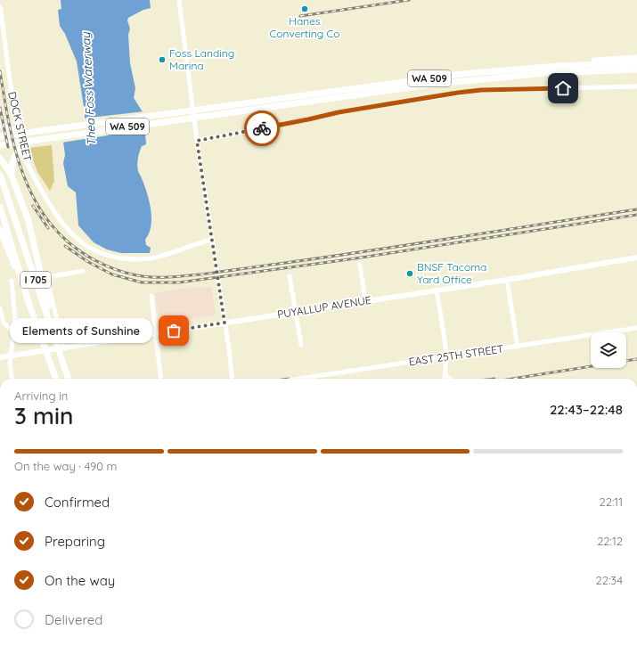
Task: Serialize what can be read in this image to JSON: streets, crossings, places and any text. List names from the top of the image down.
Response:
{
  "streets": {
    "highway": ["WA 509", "I 705"],
    "main road": ["PUYALLUP AVENUE"],
    "street": ["DOCK STREET", "EAST 25TH STREET"]
  },
  "water": ["Thea Foss Waterway"],
  "places": [
    "Hanes Converting Co",
    "Foss Landing Marina",
    "BNSF Tacoma Yard Office",
    "Elements of Sunshine"
  ],
  "page": {
    "bubble": "Elements of Sunshine",
    "heading": ["3 min", "Arriving in", "22:43–22:48"],
    "bar": "On the way · 490 m",
    "list": [
      ["Confirmed", "22:11"],
      ["Preparing", "22:12"],
      ["On the way", "22:34"],
      "Delivered"
    ]
  }
}
